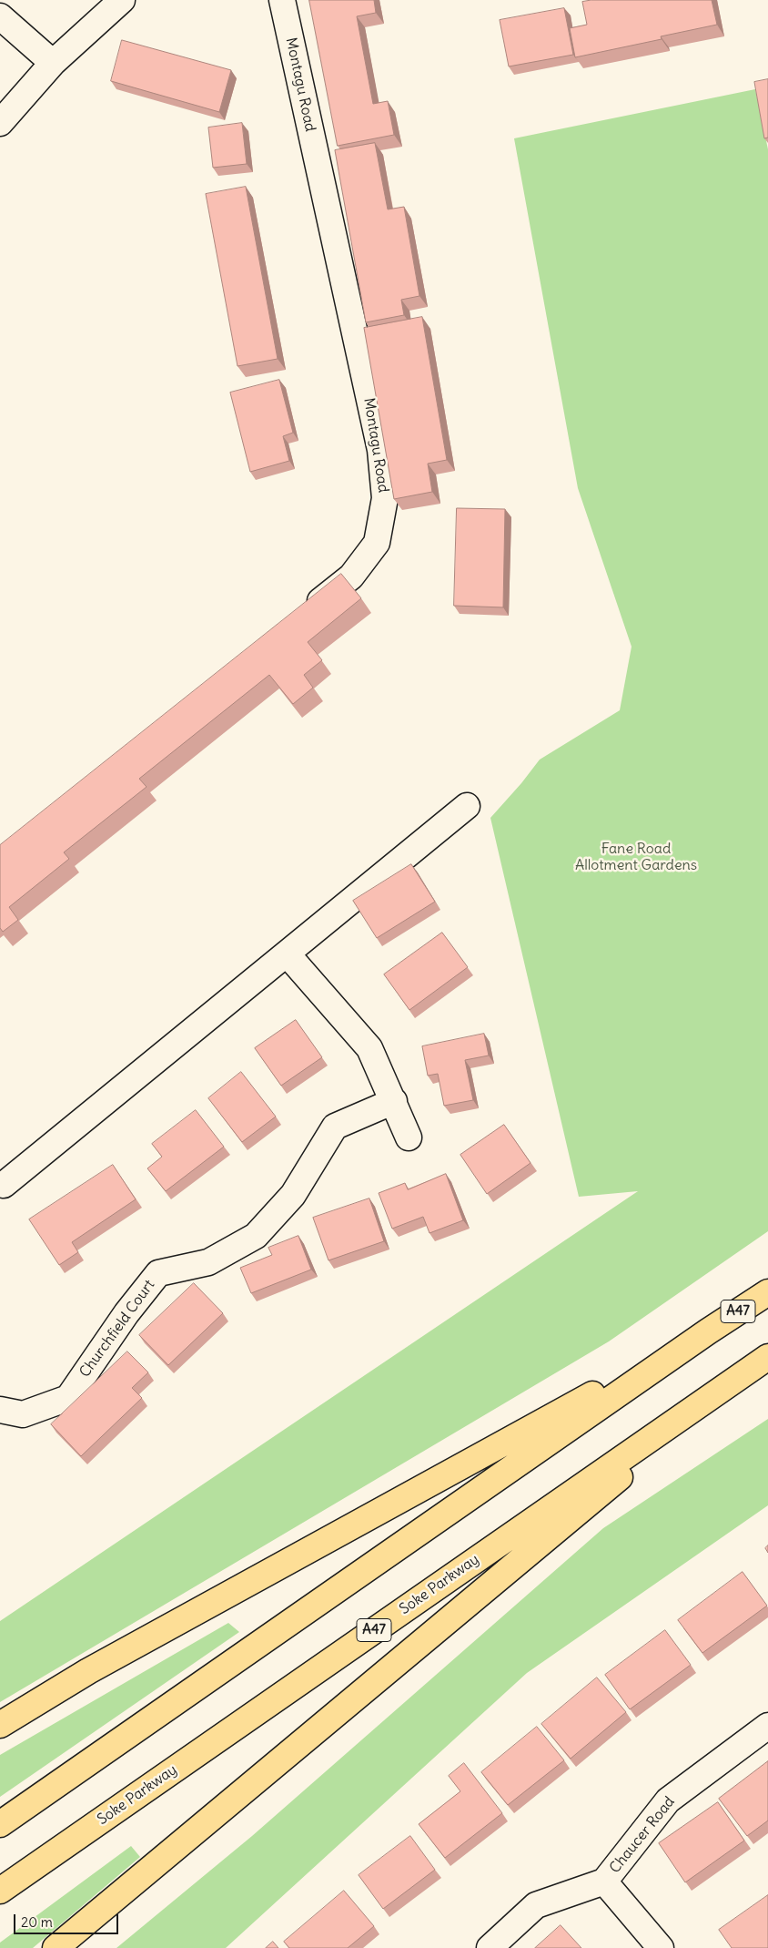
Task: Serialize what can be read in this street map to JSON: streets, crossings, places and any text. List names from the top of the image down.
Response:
{
  "streets": {
    "highway": ["A47", "Soke Parkway"],
    "street": ["Montagu Road", "Churchfield Court", "Chaucer Road"]
  },
  "crossings": [
    ["A47", "Soke Parkway"]
  ],
  "parks": ["Fane Road Allotment Gardens"],
  "scale_bar": "20 m"
}
